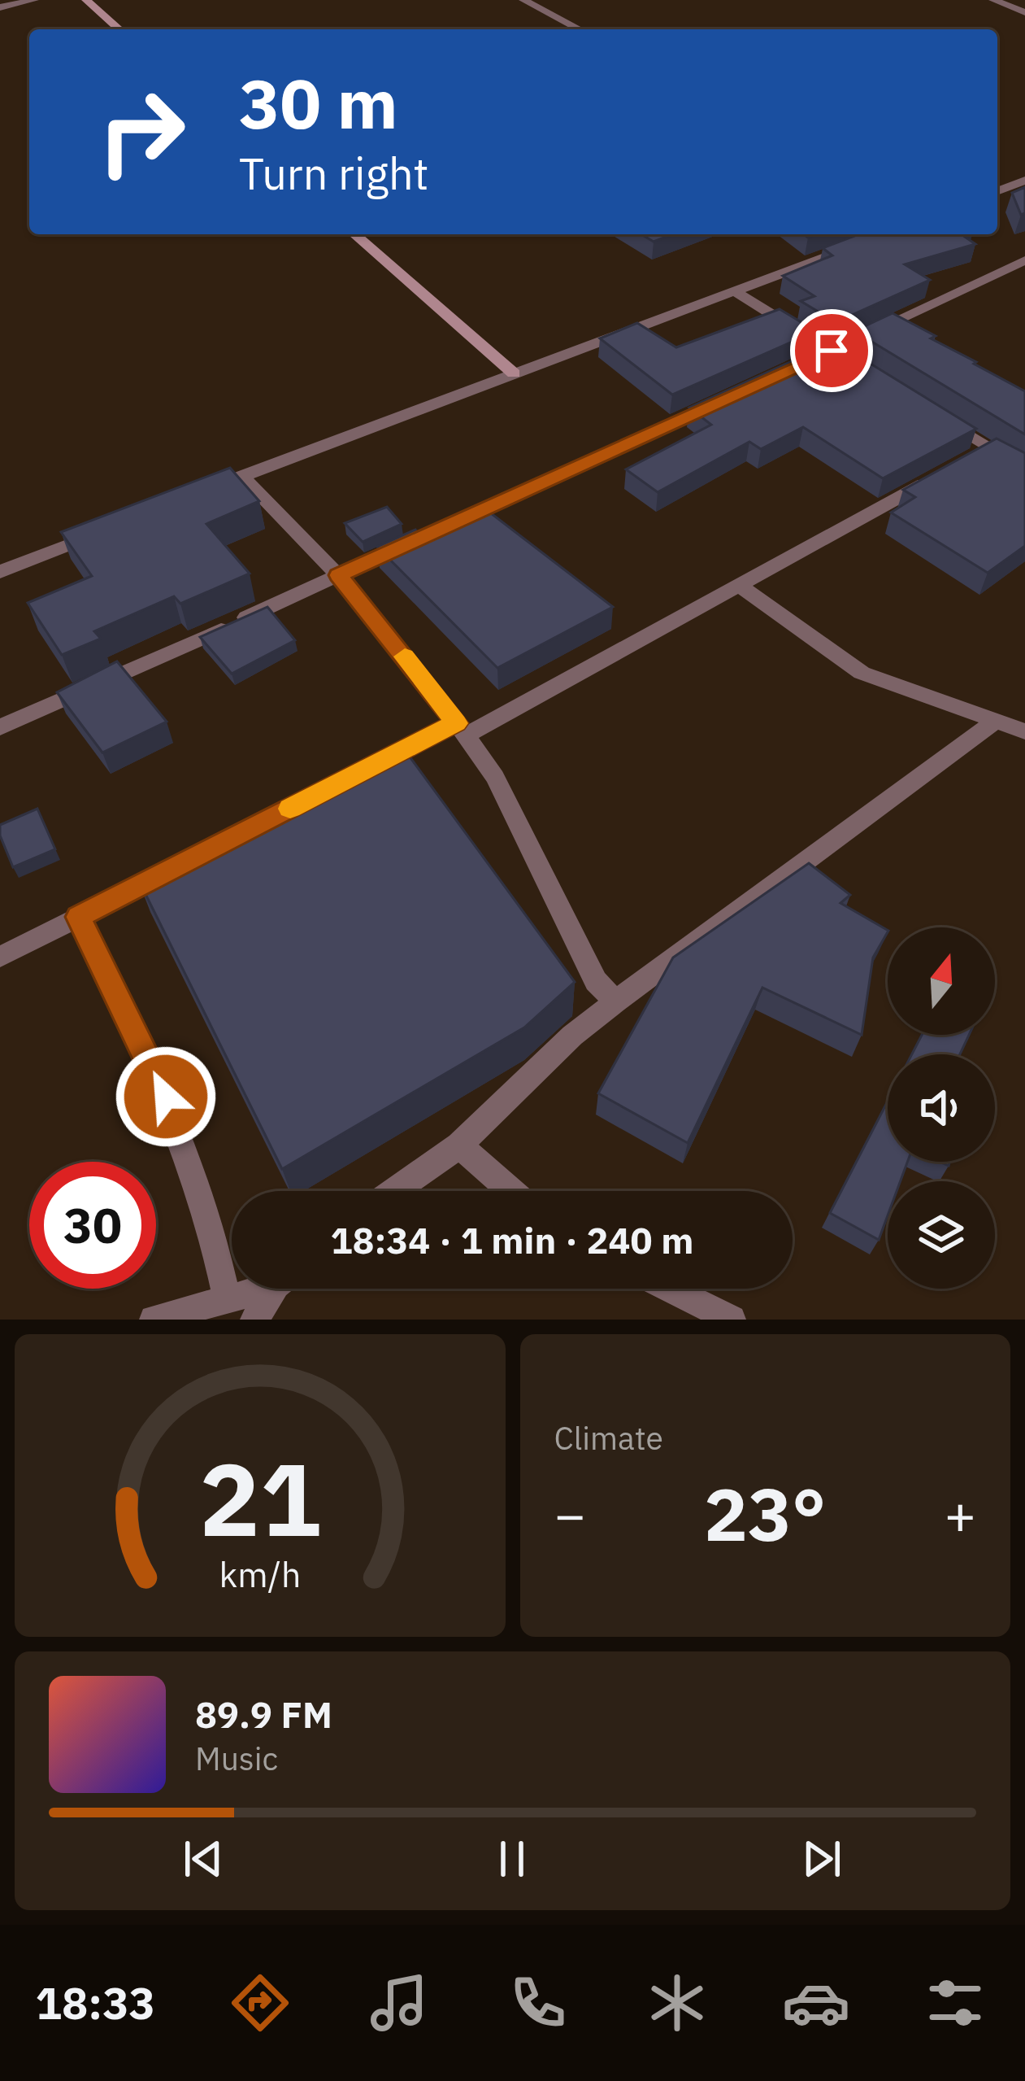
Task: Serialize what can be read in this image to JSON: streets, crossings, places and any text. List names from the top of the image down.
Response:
{
  "north": "top",
  "page": {
    "turn": ["30 m", "Turn right"],
    "limit": "30",
    "trip": "18:34 · 1 min · 240 m",
    "tile": "Climate",
    "heat": ["−", "23°", "+"],
    "song": ["89.9 FM", "Music"],
    "tabs": "18:33",
    "gauge": ["21", "km/h"]
  }
}
